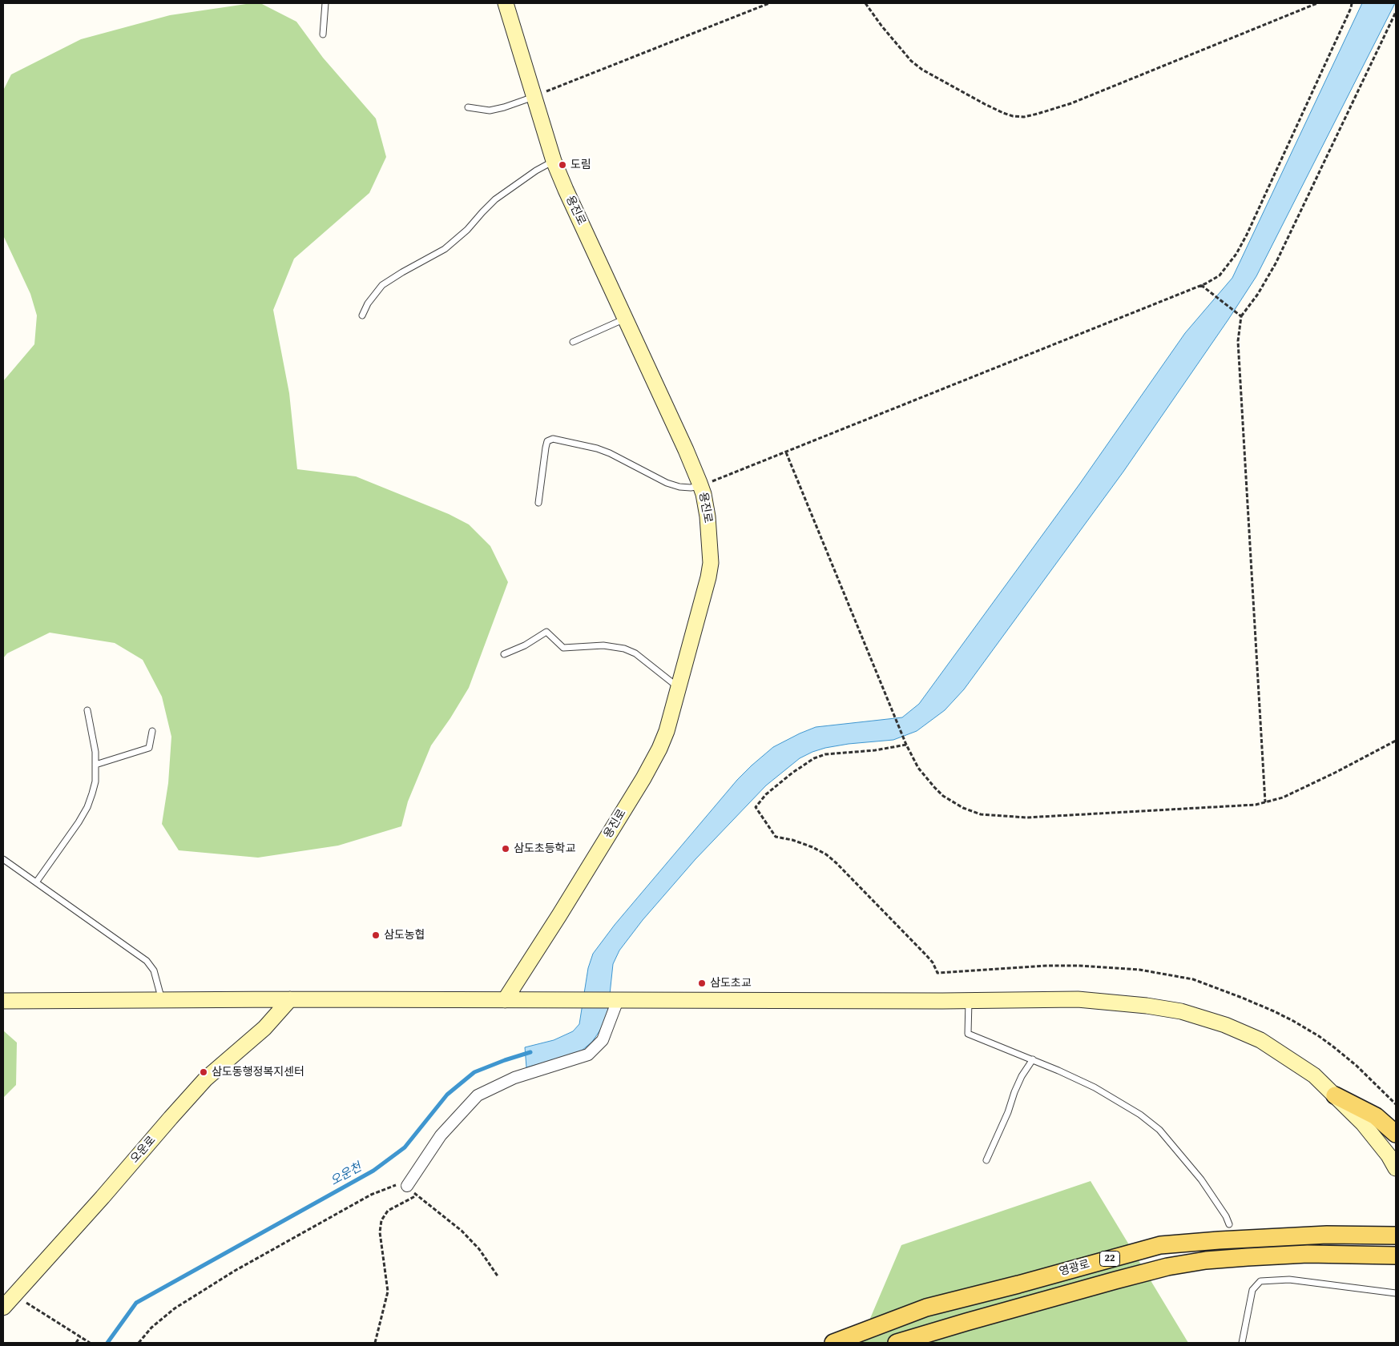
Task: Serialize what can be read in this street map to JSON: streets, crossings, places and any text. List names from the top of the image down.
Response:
{
  "streets": {
    "main road": [
      "용진로",
      "오운로",
      "22",
      "영광로"
    ]
  },
  "water": ["오운천"],
  "places": [
    "도림",
    "삼도초등학교",
    "삼도농협",
    "삼도초교",
    "삼도동행정복지센터"
  ]
}
